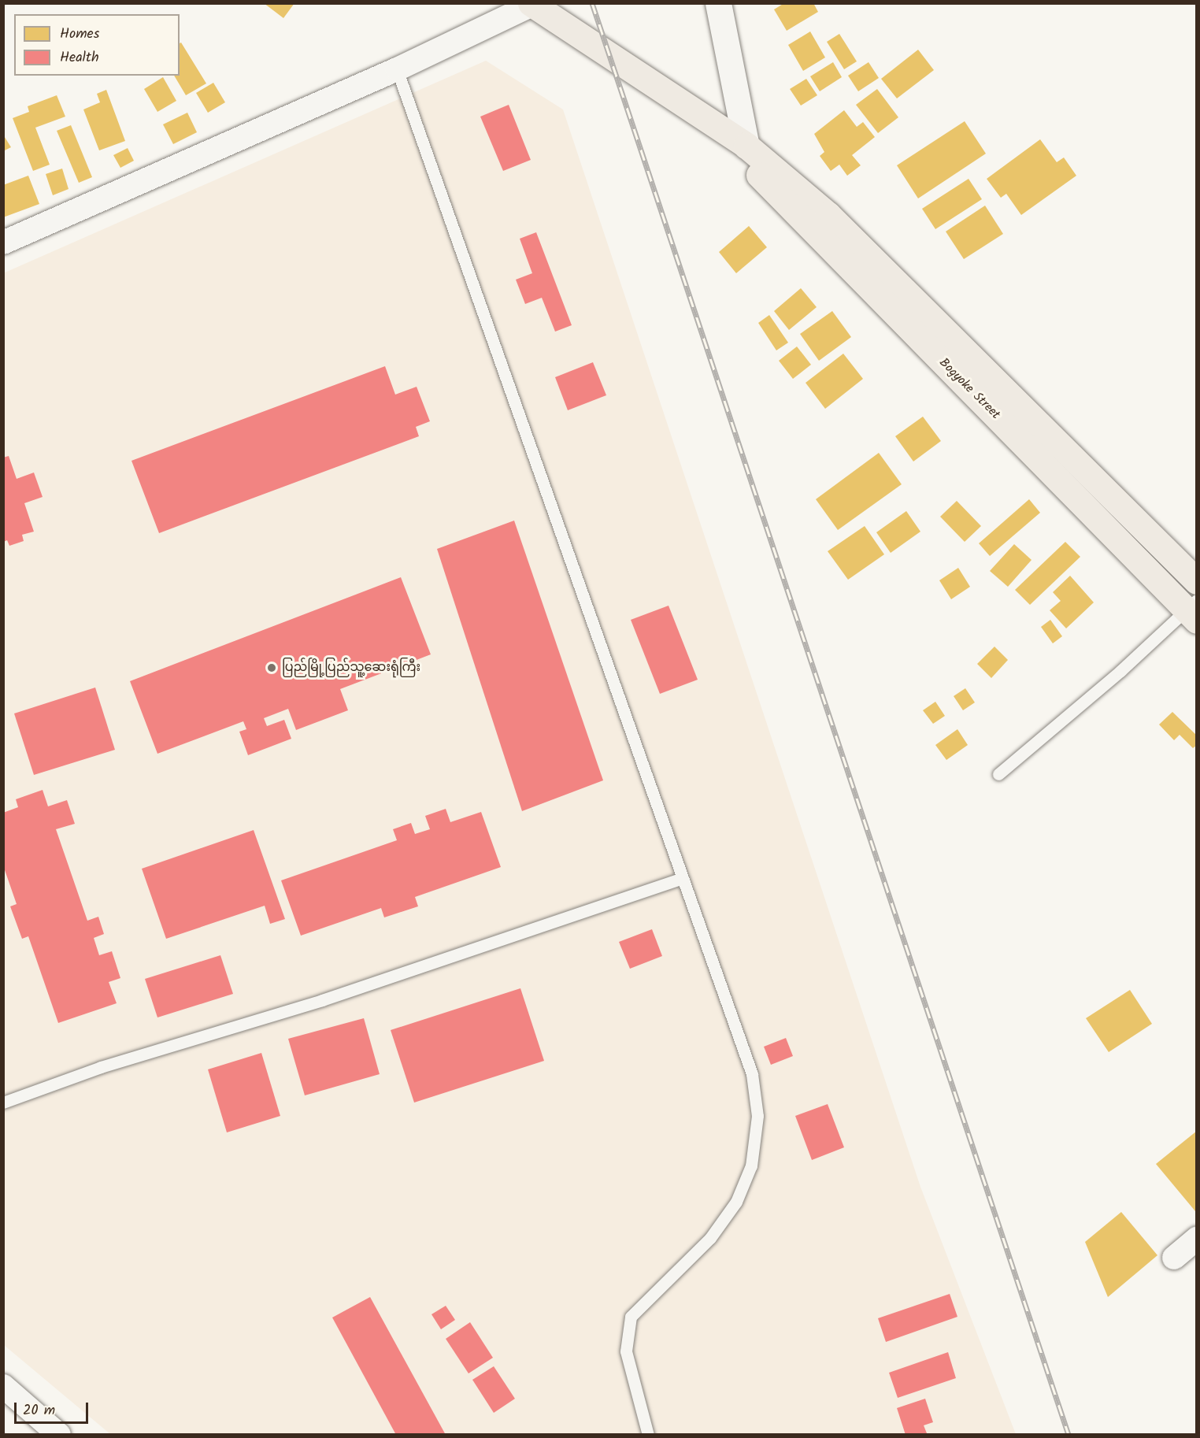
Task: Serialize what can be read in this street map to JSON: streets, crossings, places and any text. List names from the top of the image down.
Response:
{
  "streets": {
    "main road": ["Bogyoke Street"]
  },
  "places": ["ပြည်မြို့ပြည်သူ့ဆေးရုံကြီး"],
  "legend": ["Homes", "Health"],
  "scale_bar": "20 m"
}
